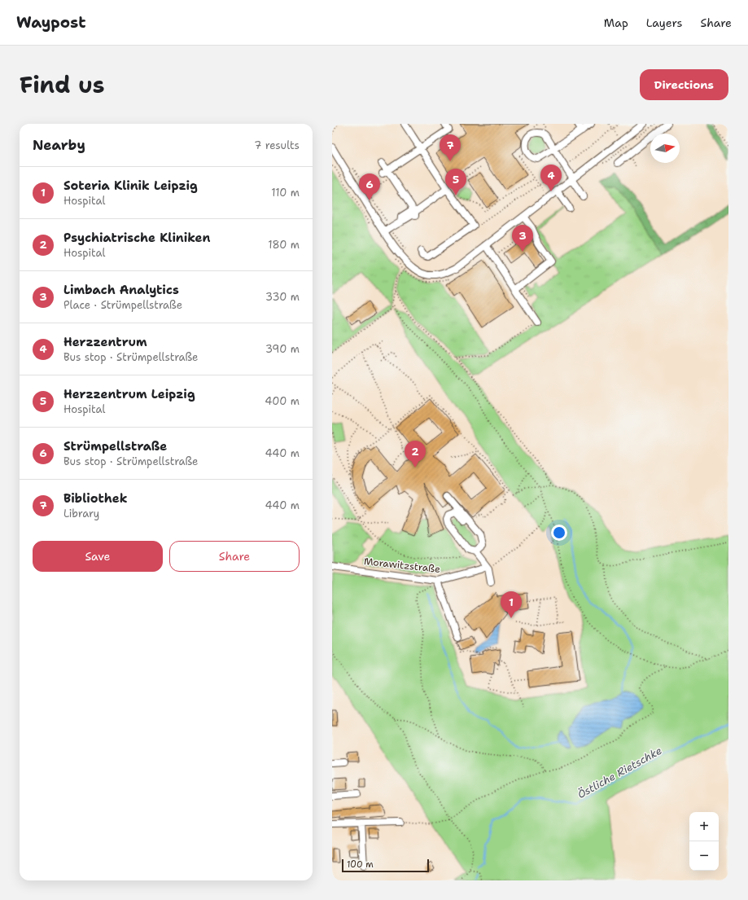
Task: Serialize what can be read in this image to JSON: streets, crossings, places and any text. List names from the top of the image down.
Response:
{
  "streets": {
    "street": ["Morawitzstraße"]
  },
  "water": ["Östliche Rietschke"],
  "scale_bar": "100 m",
  "north": "right",
  "page": {
    "header": "Waypost",
    "nav": ["Map", "Layers", "Share"],
    "title": "Find us",
    "buttons": [
      "Directions",
      ["Save", "Share"]
    ],
    "heading": ["Nearby", "7 results"],
    "pins": [
      "7",
      "4",
      "5",
      "6",
      "3",
      "2",
      "1"
    ],
    "list": [
      {
        "mark": "1",
        "name": "Soteria Klinik Leipzig",
        "note": "Hospital",
        "value": "110 m"
      },
      {
        "mark": "2",
        "name": "Psychiatrische Kliniken",
        "note": "Hospital",
        "value": "180 m"
      },
      {
        "mark": "3",
        "name": "Limbach Analytics",
        "note": "Place · Strümpellstraße",
        "value": "330 m"
      },
      {
        "mark": "4",
        "name": "Herzzentrum",
        "note": "Bus stop · Strümpellstraße",
        "value": "390 m"
      },
      {
        "mark": "5",
        "name": "Herzzentrum Leipzig",
        "note": "Hospital",
        "value": "400 m"
      },
      {
        "mark": "6",
        "name": "Strümpellstraße",
        "note": "Bus stop · Strümpellstraße",
        "value": "440 m"
      },
      {
        "mark": "7",
        "name": "Bibliothek",
        "note": "Library",
        "value": "440 m"
      }
    ],
    "map_buttons": ["+", "−"],
    "scale": "100 m"
  }
}
